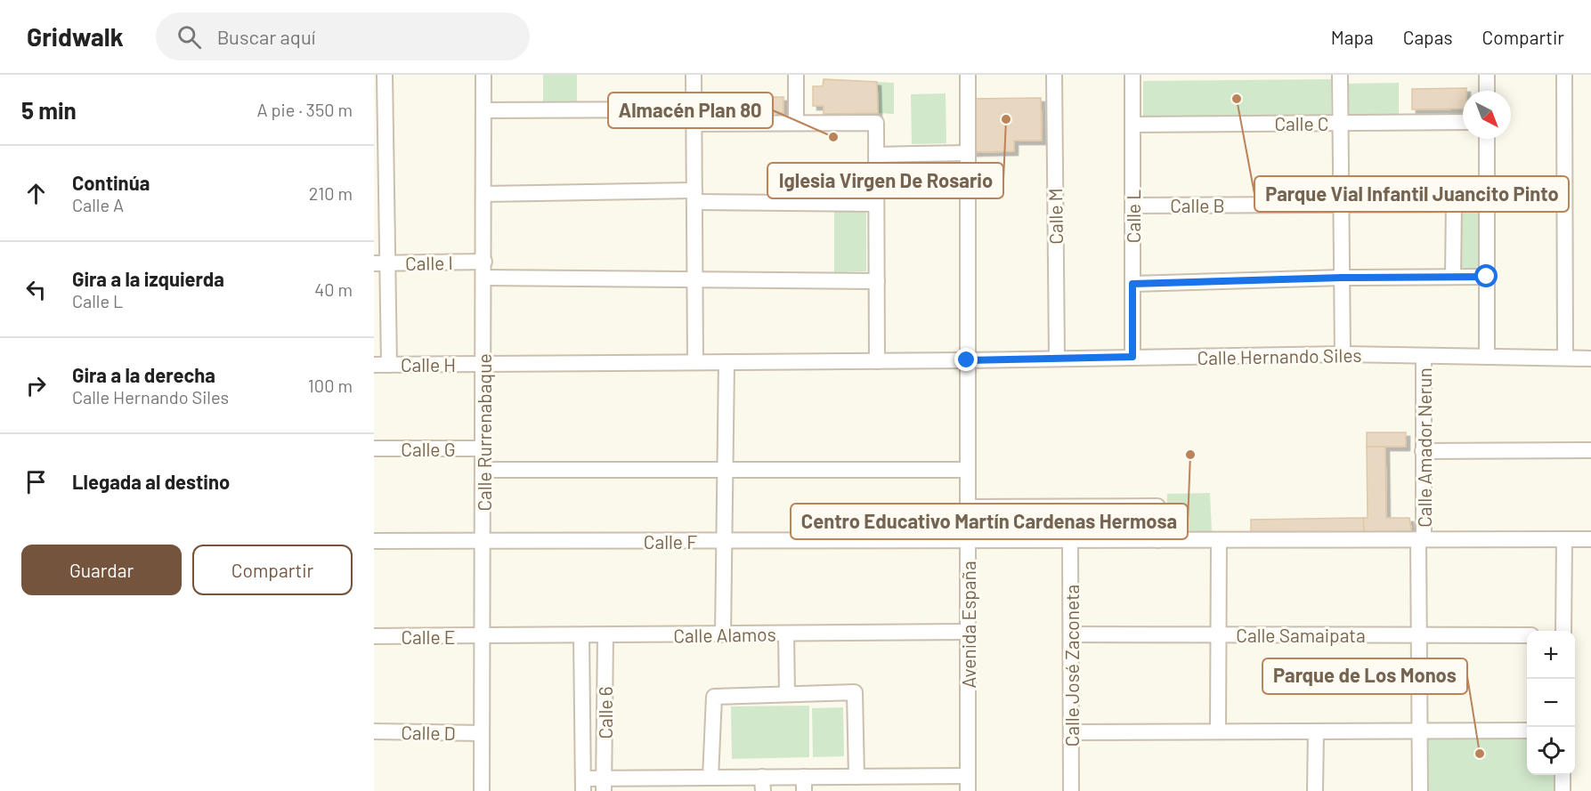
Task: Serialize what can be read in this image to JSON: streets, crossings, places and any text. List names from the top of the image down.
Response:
{
  "streets": {
    "street": [
      "Calle C",
      "Calle B",
      "Calle M",
      "Calle L",
      "Calle I",
      "Calle Hernando Siles",
      "Calle H",
      "Calle Rurrenabaque",
      "Calle Amador Nerun",
      "Calle G",
      "Calle F",
      "Avenida España",
      "Calle Alamos",
      "Calle Samaipata",
      "Calle E",
      "Calle José Zaconeta",
      "Calle 6",
      "Calle D"
    ]
  },
  "crossings": [
    ["Calle C", "Calle L"],
    ["Calle B", "Calle L"],
    ["Calle M", "Calle Hernando Siles"],
    ["Calle L", "Calle Hernando Siles"],
    ["Calle I", "Calle Rurrenabaque"],
    ["Calle Hernando Siles", "Calle H"],
    ["Calle Hernando Siles", "Calle Amador Nerun"],
    ["Calle Hernando Siles", "Avenida España"],
    ["Calle H", "Calle Rurrenabaque"],
    ["Calle Rurrenabaque", "Calle G"],
    ["Calle Rurrenabaque", "Calle F"],
    ["Calle Rurrenabaque", "Calle Alamos"],
    ["Calle Rurrenabaque", "Calle E"],
    ["Calle Rurrenabaque", "Calle D"],
    ["Calle Amador Nerun", "Calle F"],
    ["Calle Amador Nerun", "Calle Samaipata"],
    ["Calle F", "Avenida España"],
    ["Calle F", "Calle José Zaconeta"],
    ["Avenida España", "Calle Alamos"],
    ["Calle Alamos", "Calle E"],
    ["Calle Alamos", "Calle 6"],
    ["Calle Samaipata", "Calle José Zaconeta"]
  ],
  "places": [
    "Parque Vial Infantil Juancito Pinto",
    "Iglesia Virgen De Rosario",
    "Almacén Plan 80",
    "Centro Educativo Martín Cardenas Hermosa",
    "Parque de Los Monos"
  ],
  "north": "bottom right",
  "page": {
    "header": "Gridwalk",
    "search": "Buscar aquí",
    "nav": ["Mapa", "Capas", "Compartir"],
    "heading": ["5 min", "A pie · 350 m"],
    "list": [
      ["Continúa", "Calle A", "210 m"],
      ["Gira a la izquierda", "Calle L", "40 m"],
      ["Gira a la derecha", "Calle Hernando Siles", "100 m"],
      "Llegada al destino"
    ],
    "buttons": ["Guardar", "Compartir"],
    "map_buttons": ["+", "−"]
  }
}
